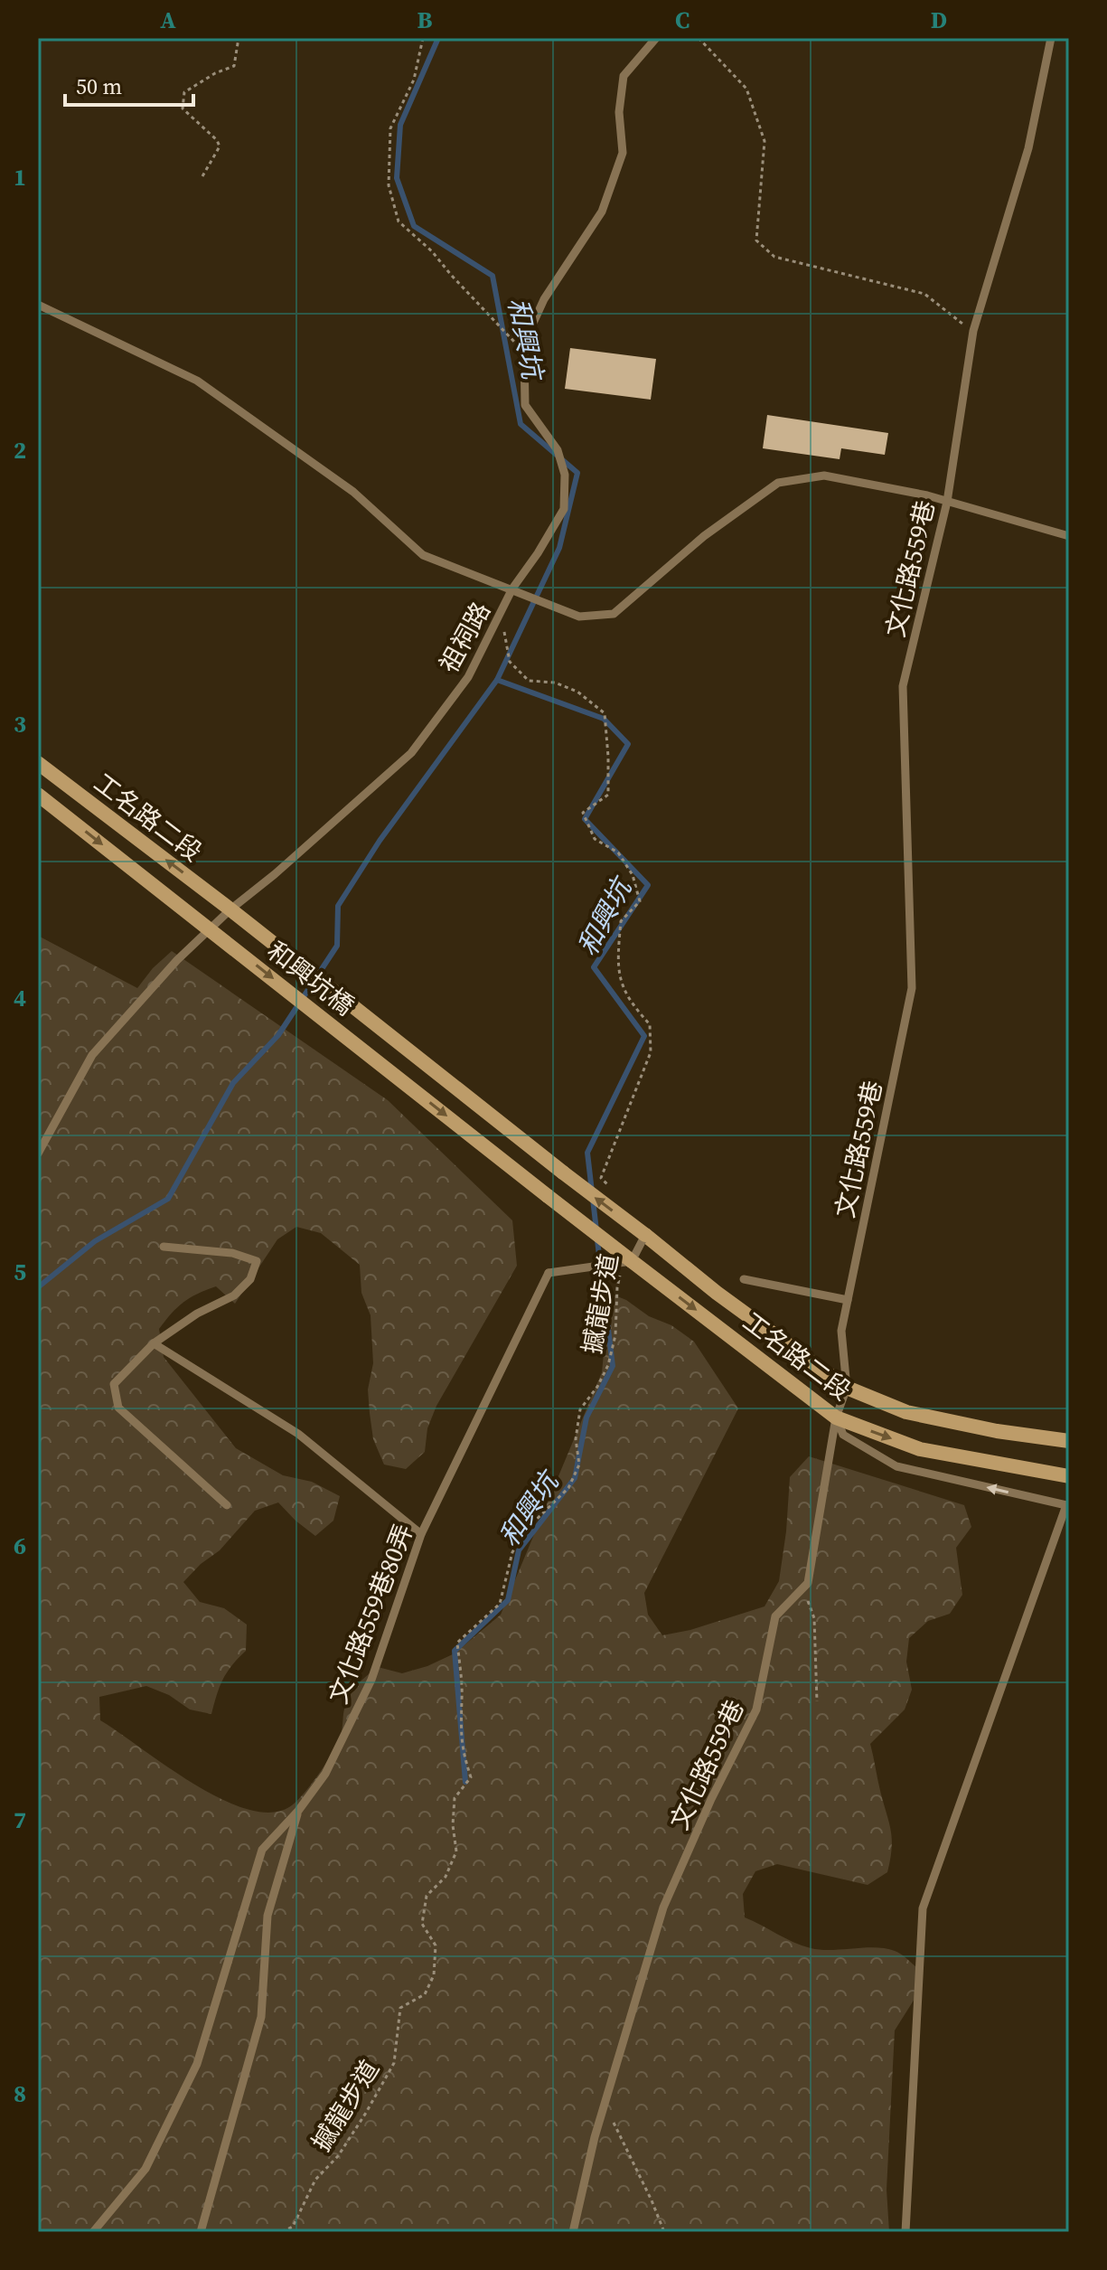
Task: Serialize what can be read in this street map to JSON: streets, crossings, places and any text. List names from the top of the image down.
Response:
{
  "streets": {
    "main road": ["工名路二段", "和興坑橋"],
    "lane": ["文化路559巷", "祖祠路", "文化路559巷80弄"],
    "path": ["撼龍步道"]
  },
  "crossings": [
    ["文化路559巷", "工名路二段"],
    ["祖祠路", "工名路二段"],
    ["祖祠路", "和興坑橋"],
    ["工名路二段", "和興坑橋"],
    ["工名路二段", "文化路559巷80弄"]
  ],
  "water": ["和興坑"],
  "scale_bar": "50 m",
  "grid": {
    "columns": [
      "A",
      "B",
      "C",
      "D"
    ],
    "rows": [
      "1",
      "2",
      "3",
      "4",
      "5",
      "6",
      "7",
      "8"
    ]
  }
}
